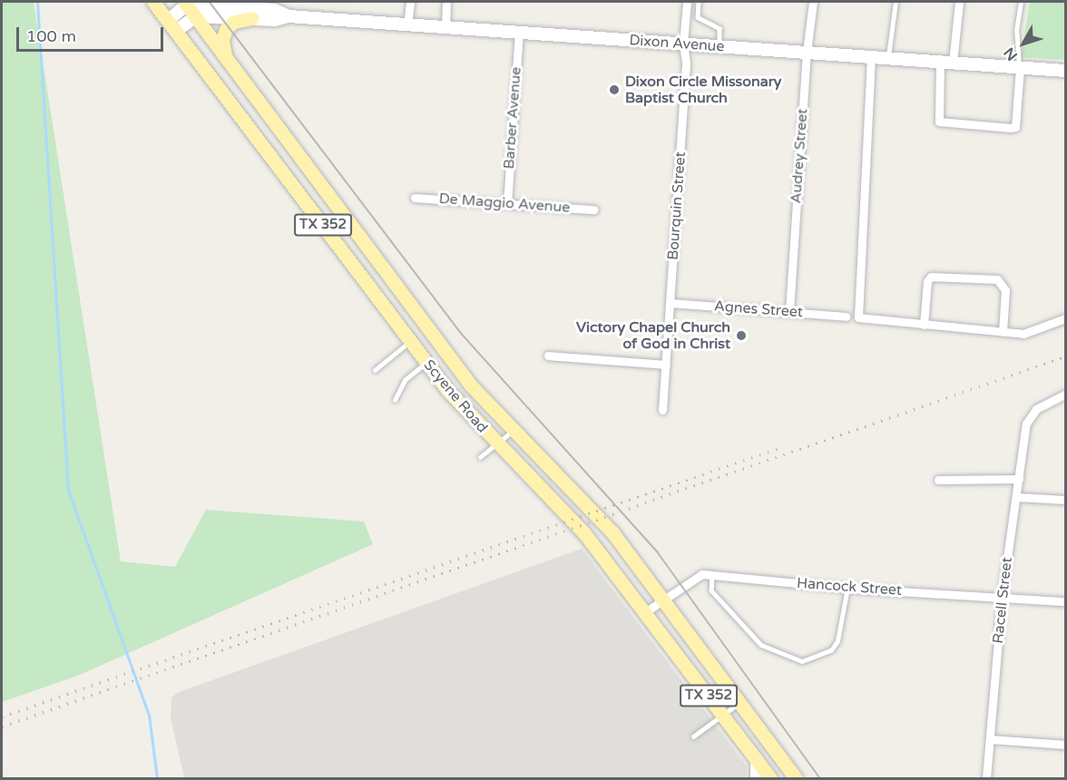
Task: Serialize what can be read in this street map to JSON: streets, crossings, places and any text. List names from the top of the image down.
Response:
{
  "streets": {
    "main road": ["TX 352", "Scyene Road"],
    "street": [
      "Dixon Avenue",
      "Barber Avenue",
      "Audrey Street",
      "De Maggio Avenue",
      "Bourquin Street",
      "Agnes Street",
      "Hancock Street",
      "Racell Street"
    ]
  },
  "crossings": [
    ["Dixon Avenue", "Barber Avenue"],
    ["Dixon Avenue", "Audrey Street"],
    ["Dixon Avenue", "Bourquin Street"],
    ["Dixon Avenue", "Scyene Road"],
    ["Barber Avenue", "De Maggio Avenue"],
    ["Audrey Street", "Agnes Street"],
    ["Bourquin Street", "Agnes Street"],
    ["Scyene Road", "Hancock Street"],
    ["Hancock Street", "Racell Street"]
  ],
  "places": ["Dixon Circle Missonary Baptist Church", "Victory Chapel Church of God in Christ"],
  "scale_bar": "100 m",
  "north": "bottom left"
}
